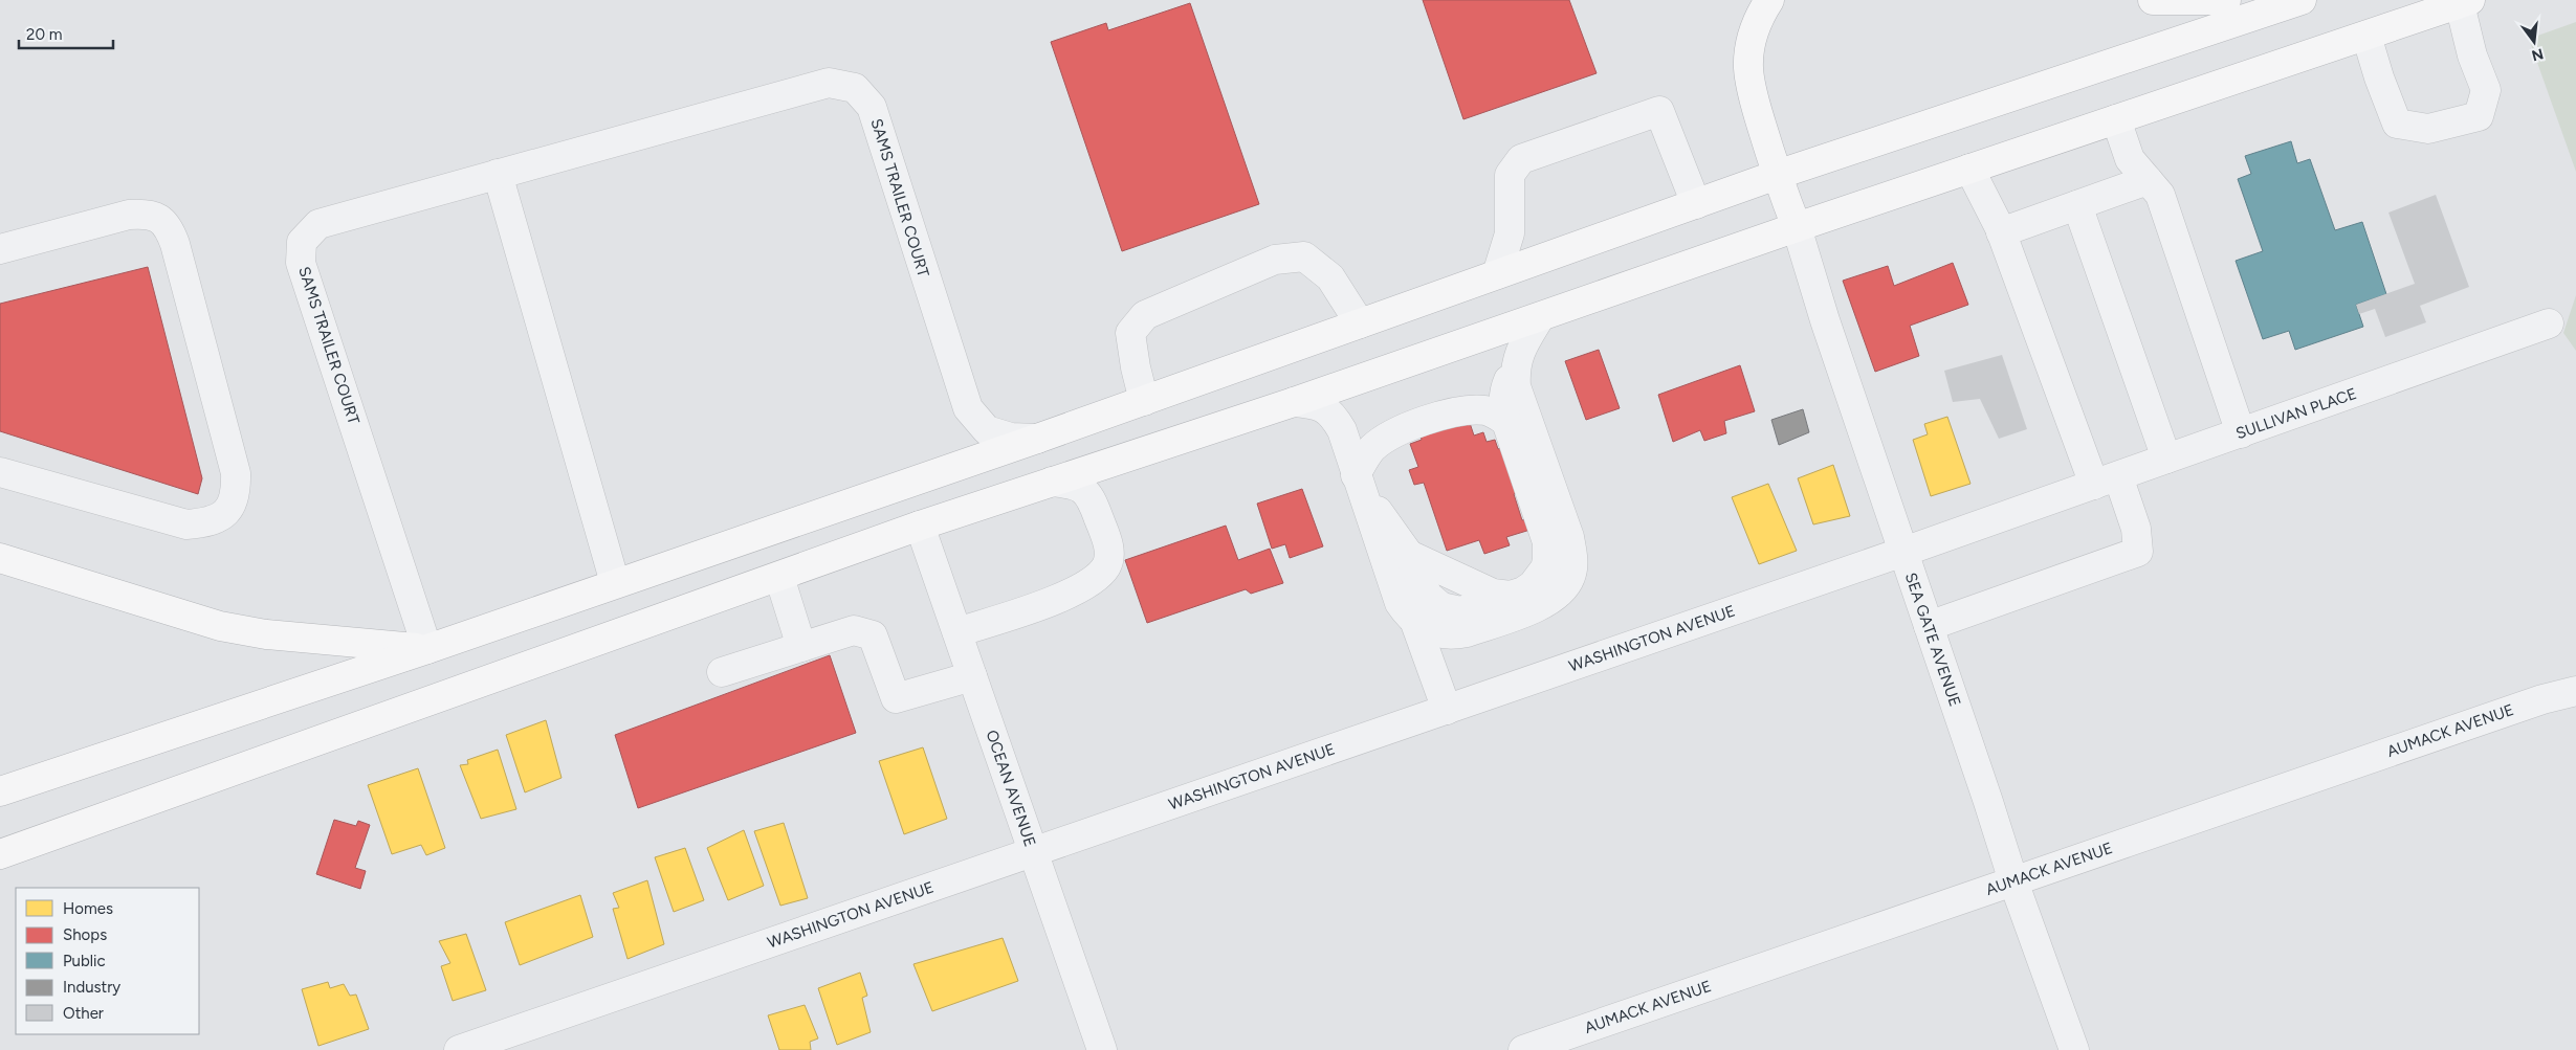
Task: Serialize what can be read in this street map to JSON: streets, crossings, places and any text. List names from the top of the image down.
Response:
{
  "streets": {
    "street": [
      "SAMS TRAILER COURT",
      "SULLIVAN PLACE",
      "WASHINGTON AVENUE",
      "SEA GATE AVENUE",
      "AUMACK AVENUE",
      "OCEAN AVENUE"
    ]
  },
  "crossings": [
    ["SULLIVAN PLACE", "WASHINGTON AVENUE"],
    ["WASHINGTON AVENUE", "SEA GATE AVENUE"],
    ["WASHINGTON AVENUE", "OCEAN AVENUE"],
    ["SEA GATE AVENUE", "AUMACK AVENUE"]
  ],
  "legend": [
    "Homes",
    "Shops",
    "Public",
    "Industry",
    "Other"
  ],
  "scale_bar": "20 m",
  "north": "bottom"
}
